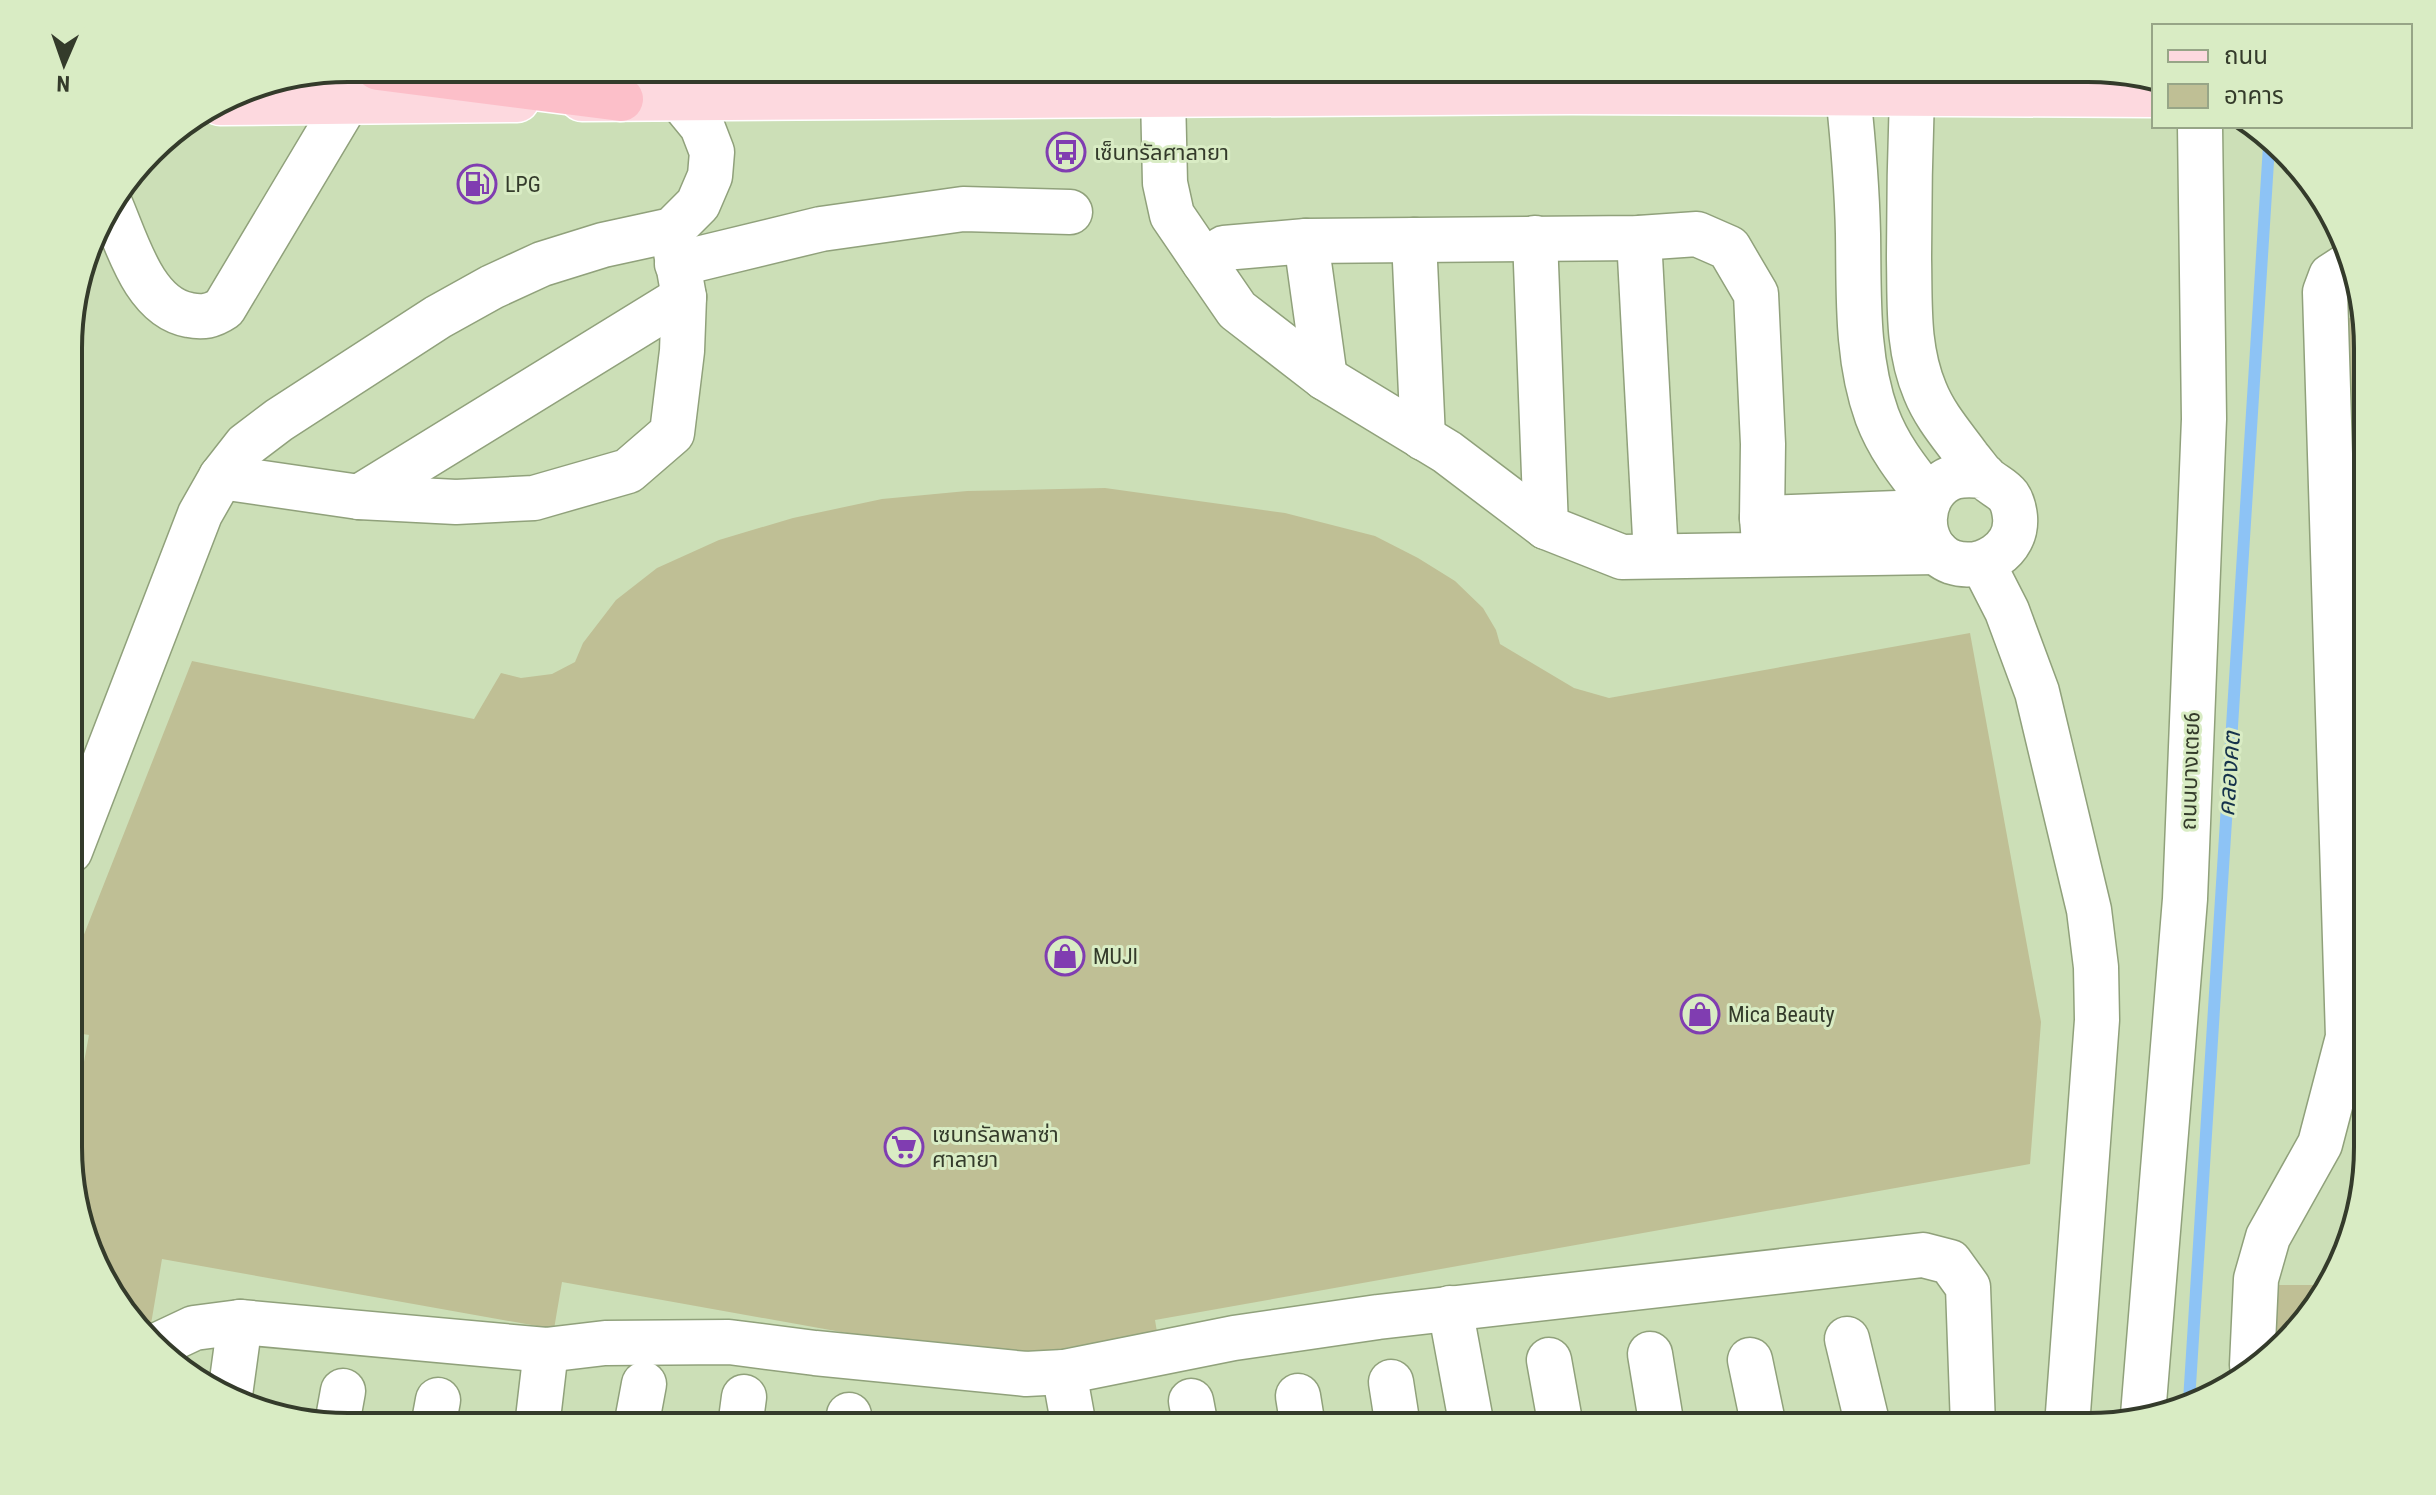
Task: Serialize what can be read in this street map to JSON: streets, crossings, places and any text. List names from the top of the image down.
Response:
{
  "streets": {
    "street": ["ถนนบางเตย6"]
  },
  "water": ["คลองคต"],
  "places": {
    "bus stop": ["เซ็นทรัลศาลายา"],
    "fuel station": ["LPG"],
    "shop": ["MUJI", "Mica Beauty"],
    "supermarket": ["เซนทรัลพลาซ่า ศาลายา"]
  },
  "legend": ["ถนน", "อาคาร"],
  "north": "bottom"
}
